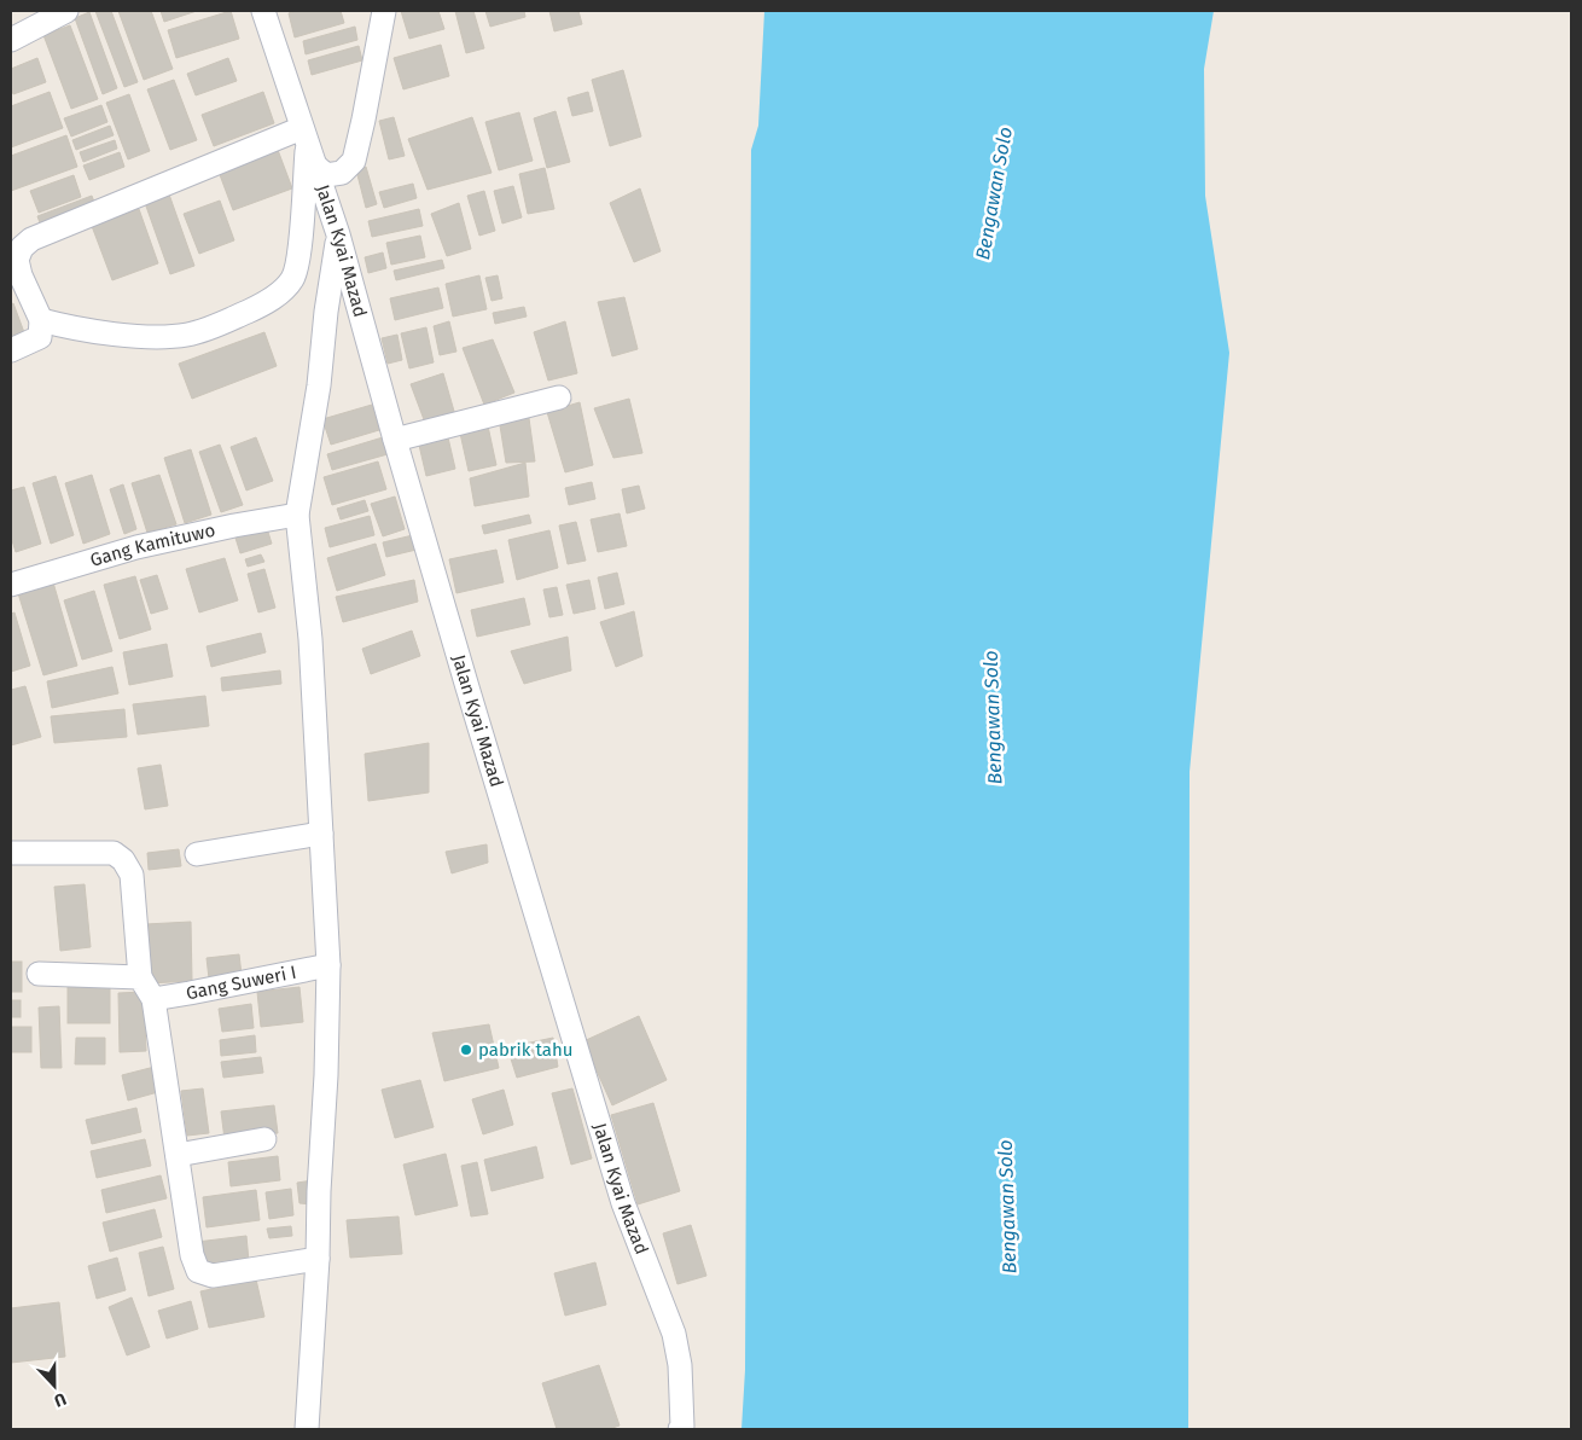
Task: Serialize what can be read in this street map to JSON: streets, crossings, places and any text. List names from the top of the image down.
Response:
{
  "streets": {
    "street": ["Jalan Kyai Mazad", "Gang Kamituwo", "Gang Suweri I"]
  },
  "water": ["Bengawan Solo"],
  "places": ["pabrik tahu"],
  "north": "bottom"
}
